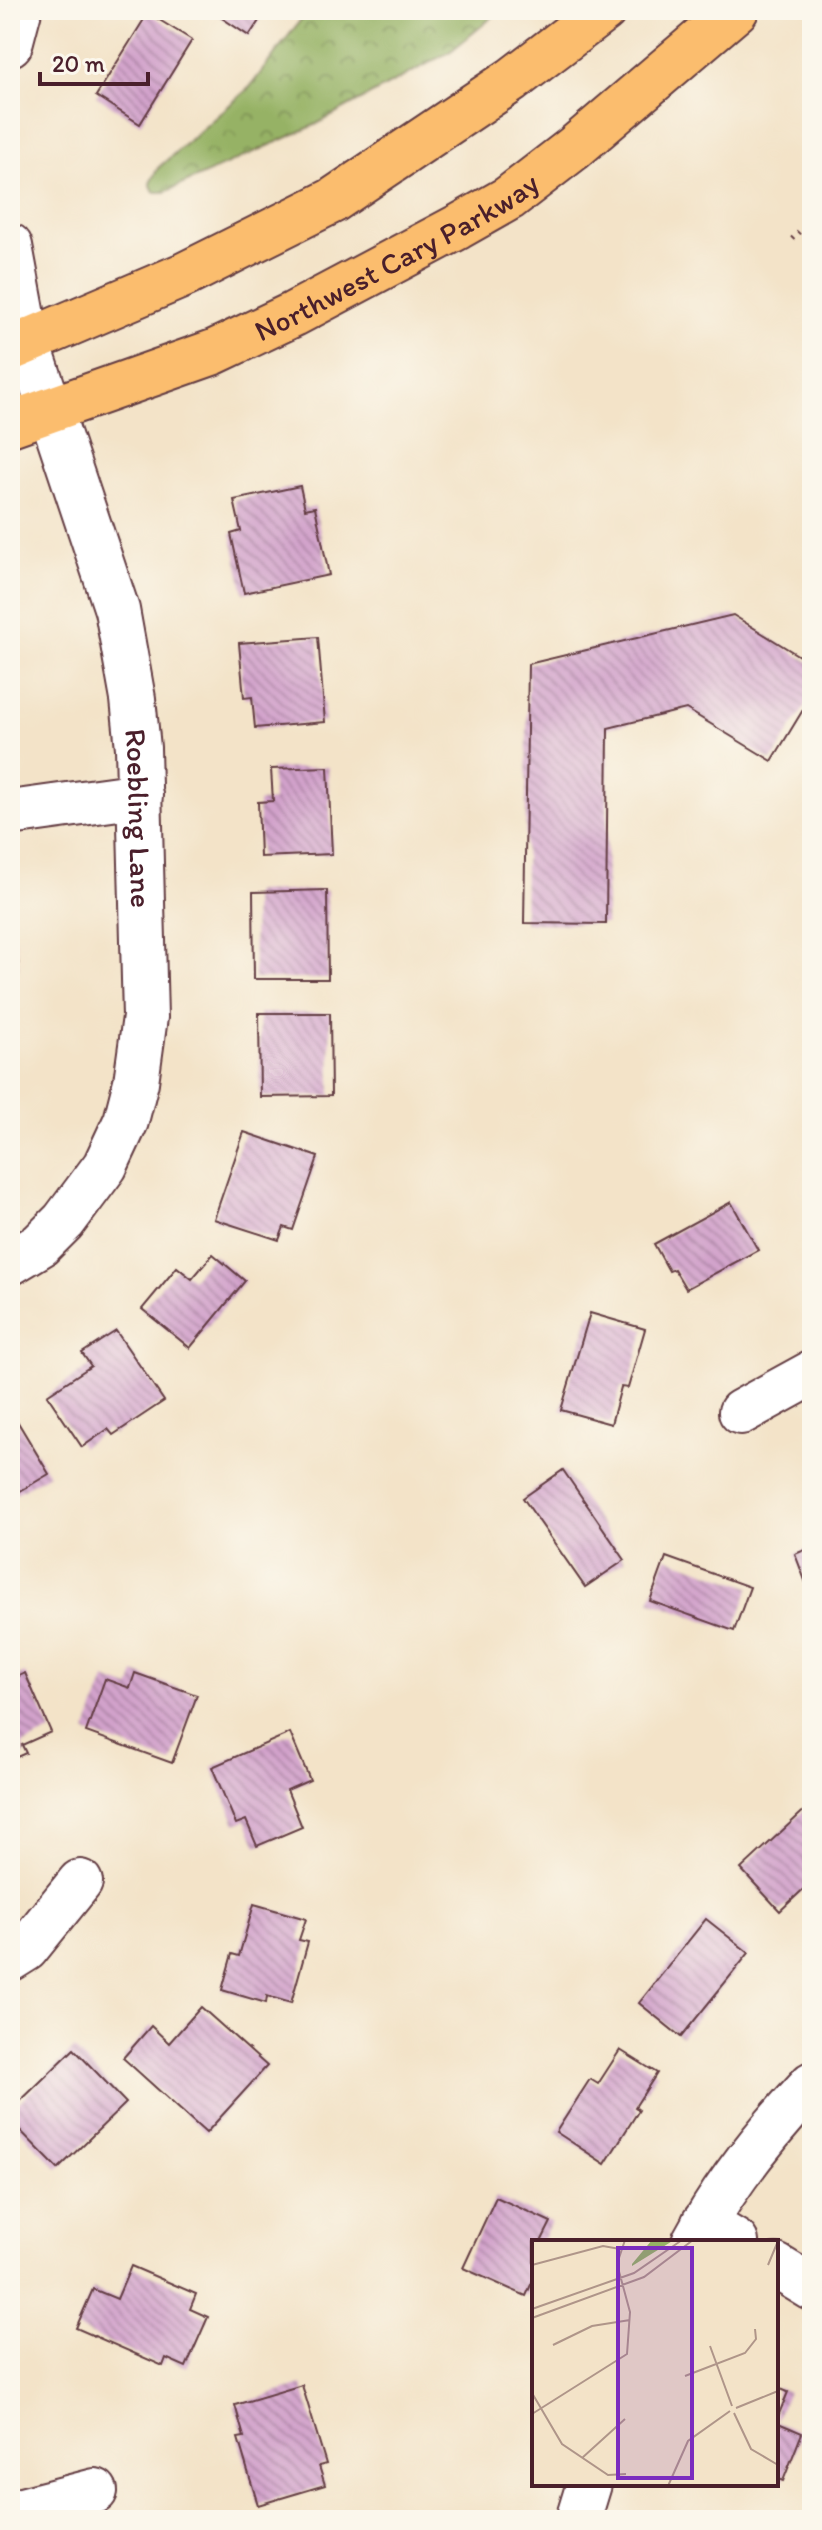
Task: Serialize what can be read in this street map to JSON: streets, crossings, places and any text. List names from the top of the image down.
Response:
{
  "streets": {
    "main road": ["Northwest Cary Parkway"],
    "street": ["Roebling Lane"]
  },
  "crossings": [
    ["Northwest Cary Parkway", "Roebling Lane"]
  ],
  "scale_bar": "20 m"
}
